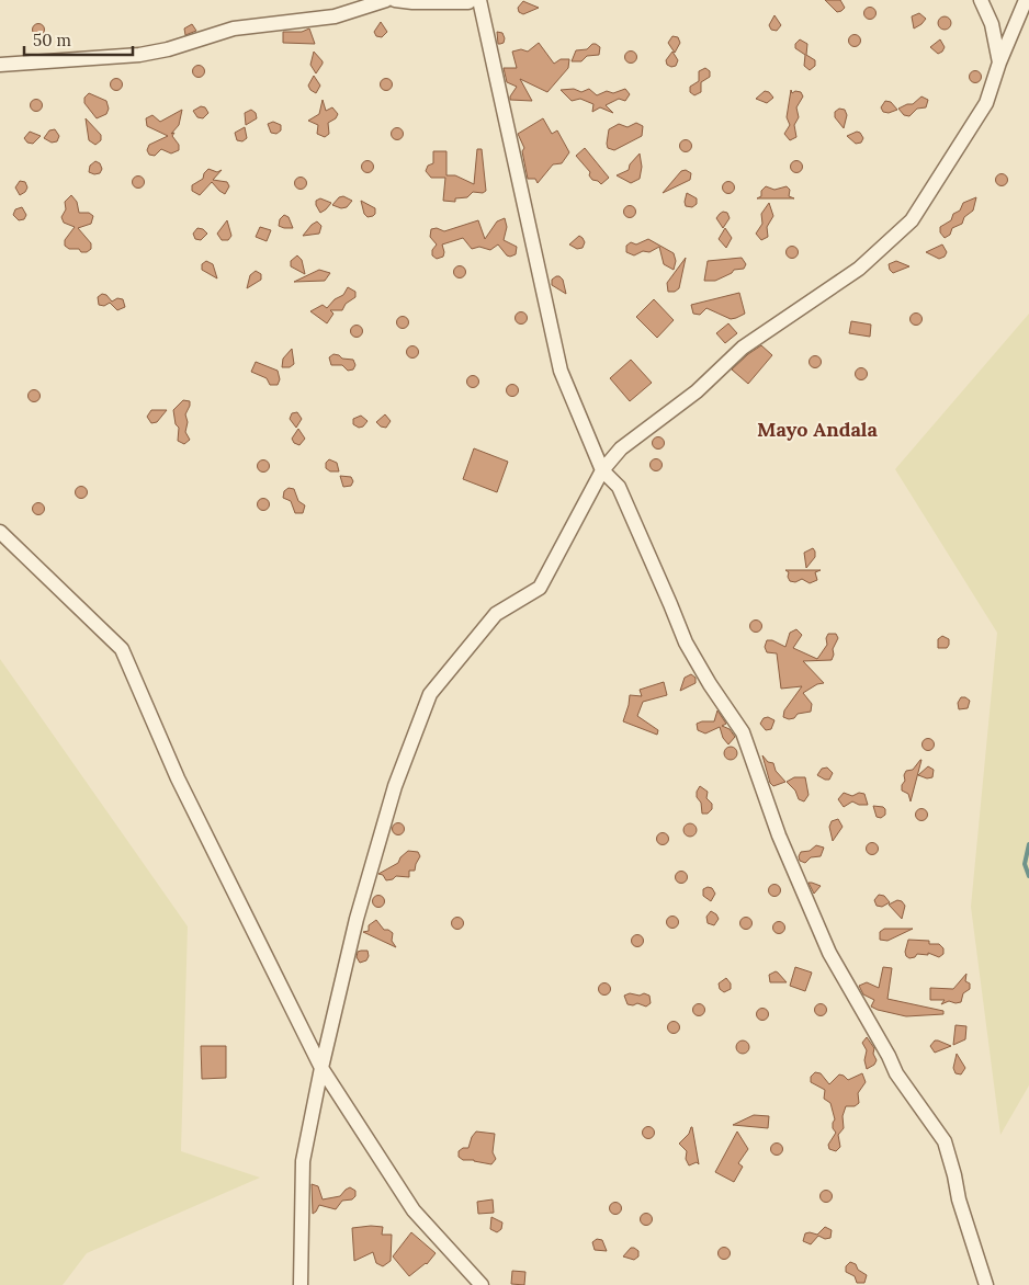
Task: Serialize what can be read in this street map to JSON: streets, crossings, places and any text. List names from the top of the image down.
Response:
{
  "districts": ["Mayo Andala"],
  "scale_bar": "50 m"
}
